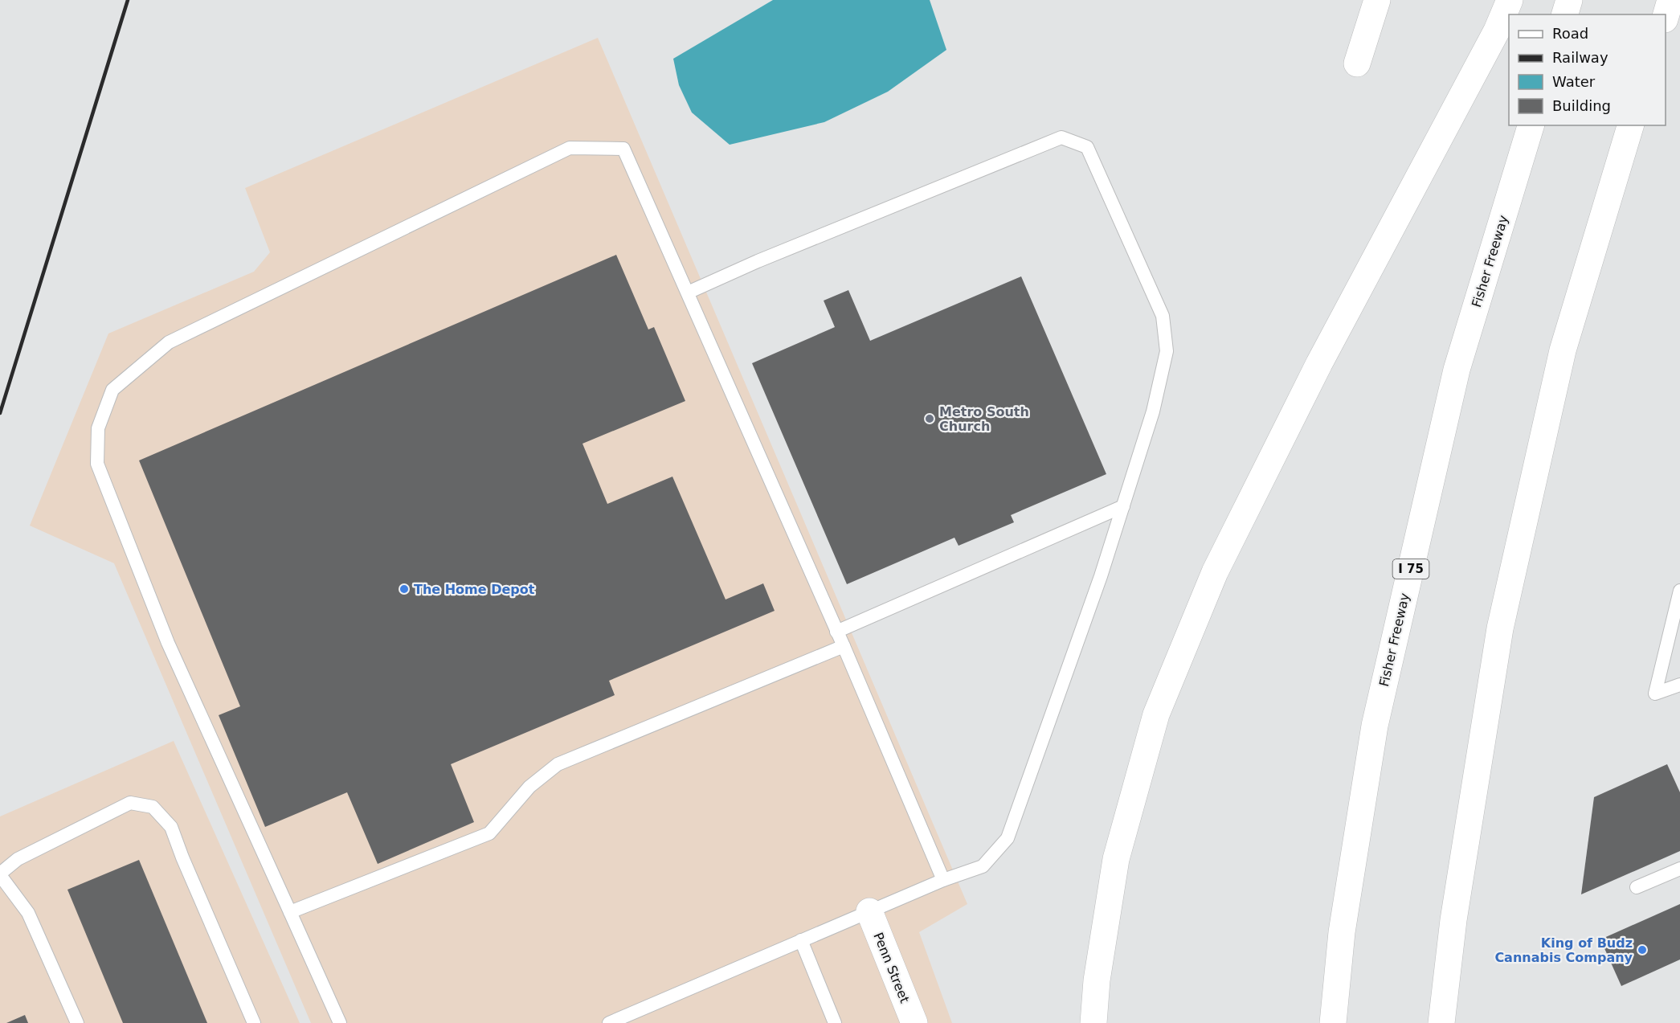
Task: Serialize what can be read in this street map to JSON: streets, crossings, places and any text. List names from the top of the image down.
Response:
{
  "streets": {
    "main road": ["Fisher Freeway", "I 75", "Penn Street"]
  },
  "places": ["Metro South Church", "The Home Depot", "King of Budz Cannabis Company"],
  "legend": [
    "Road",
    "Railway",
    "Water",
    "Building"
  ]
}
